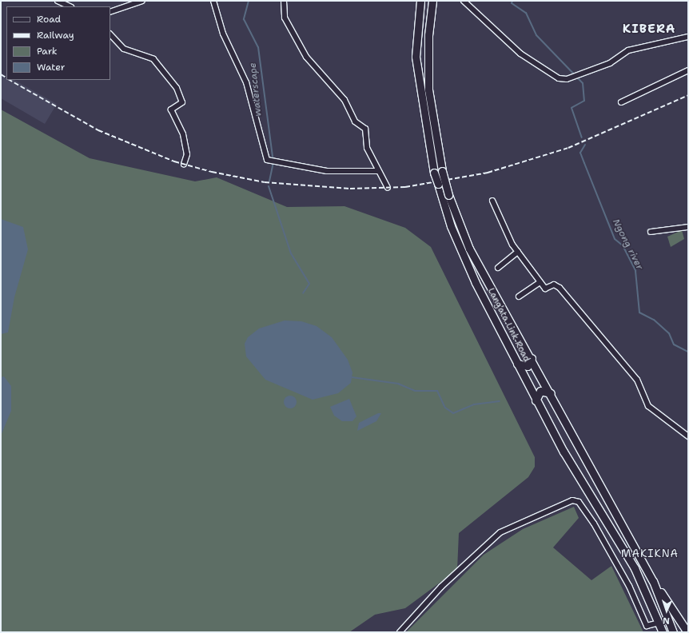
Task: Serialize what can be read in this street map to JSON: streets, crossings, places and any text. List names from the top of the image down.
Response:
{
  "streets": {
    "main road": ["Lang'ata Link Road"]
  },
  "districts": ["KIBERA", "MAKIKNA"],
  "water": ["waterscape", "Ngong river"],
  "legend": [
    "Road",
    "Railway",
    "Park",
    "Water"
  ],
  "north": "bottom"
}
